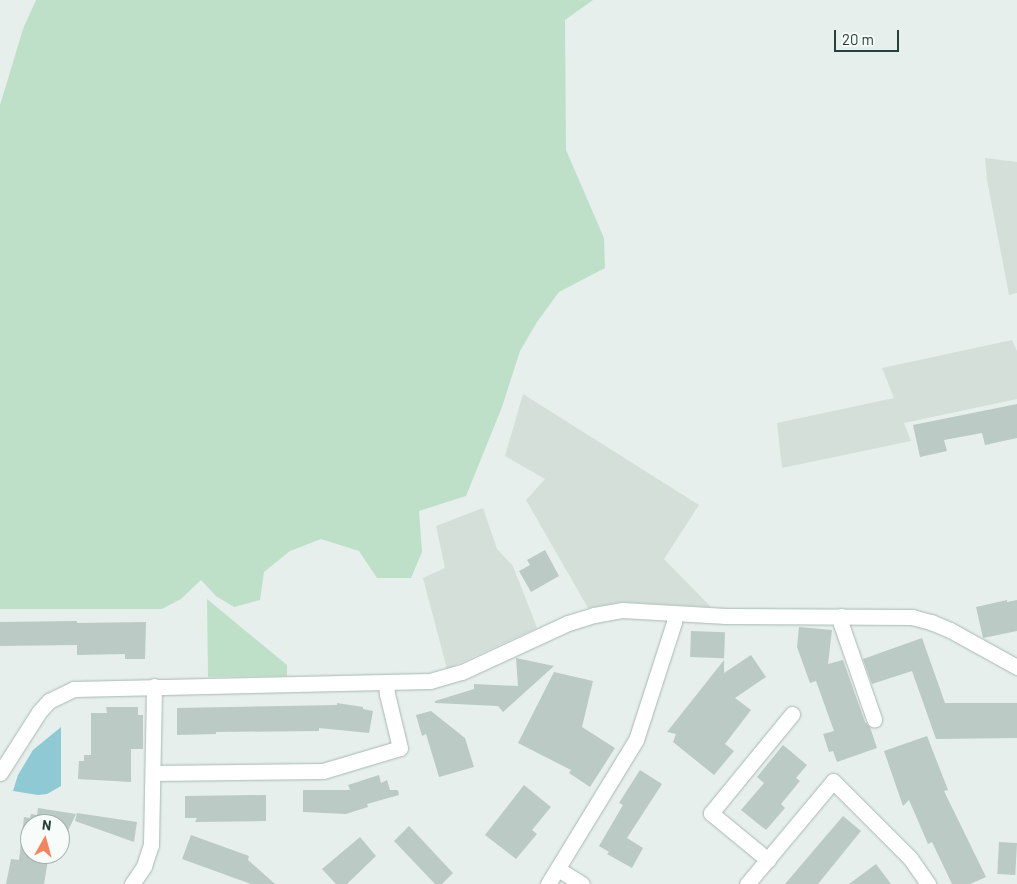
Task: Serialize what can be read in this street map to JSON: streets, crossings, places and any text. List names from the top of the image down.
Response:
{
  "scale_bar": "20 m",
  "north": "top"
}
